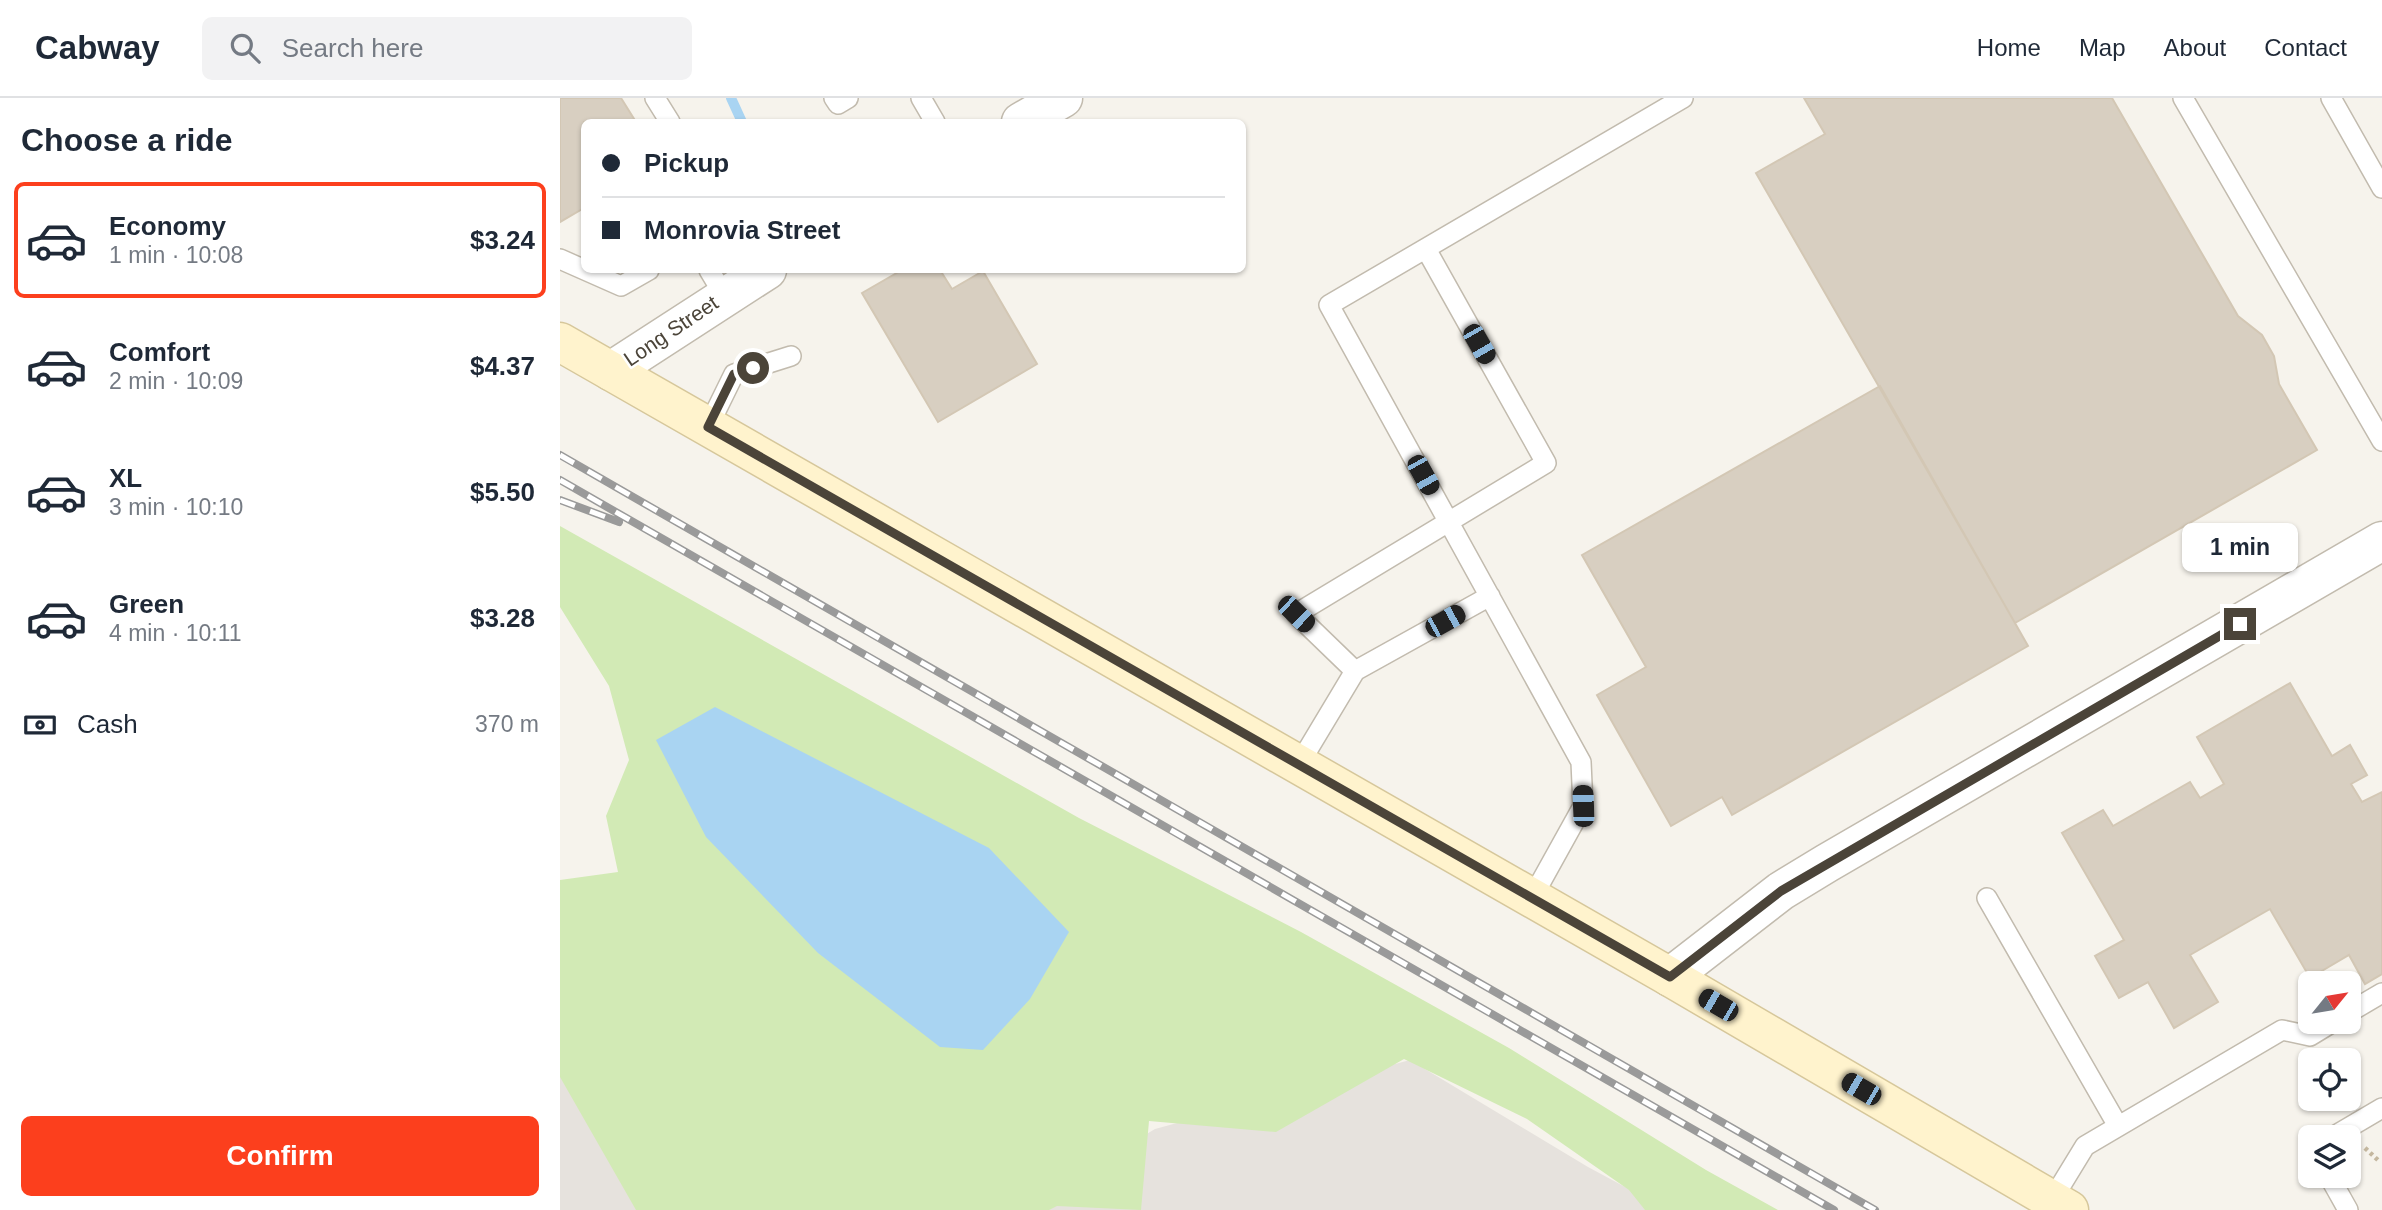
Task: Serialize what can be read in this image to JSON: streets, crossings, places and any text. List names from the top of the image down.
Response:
{
  "streets": {
    "street": ["Long Street"]
  },
  "north": "top right",
  "page": {
    "header": "Cabway",
    "search": "Search here",
    "nav": [
      "Home",
      "Map",
      "About",
      "Contact"
    ],
    "heading": "Choose a ride",
    "banner": ["Pickup", "Monrovia Street"],
    "list": [
      {
        "name": "Economy",
        "note": "1 min · 10:08",
        "value": "$3.24"
      },
      {
        "name": "Comfort",
        "note": "2 min · 10:09",
        "value": "$4.37"
      },
      {
        "name": "XL",
        "note": "3 min · 10:10",
        "value": "$5.50"
      },
      {
        "name": "Green",
        "note": "4 min · 10:11",
        "value": "$3.28"
      }
    ],
    "bubble": "1 min",
    "pay": ["Cash", "370 m"],
    "buttons": "Confirm"
  }
}
